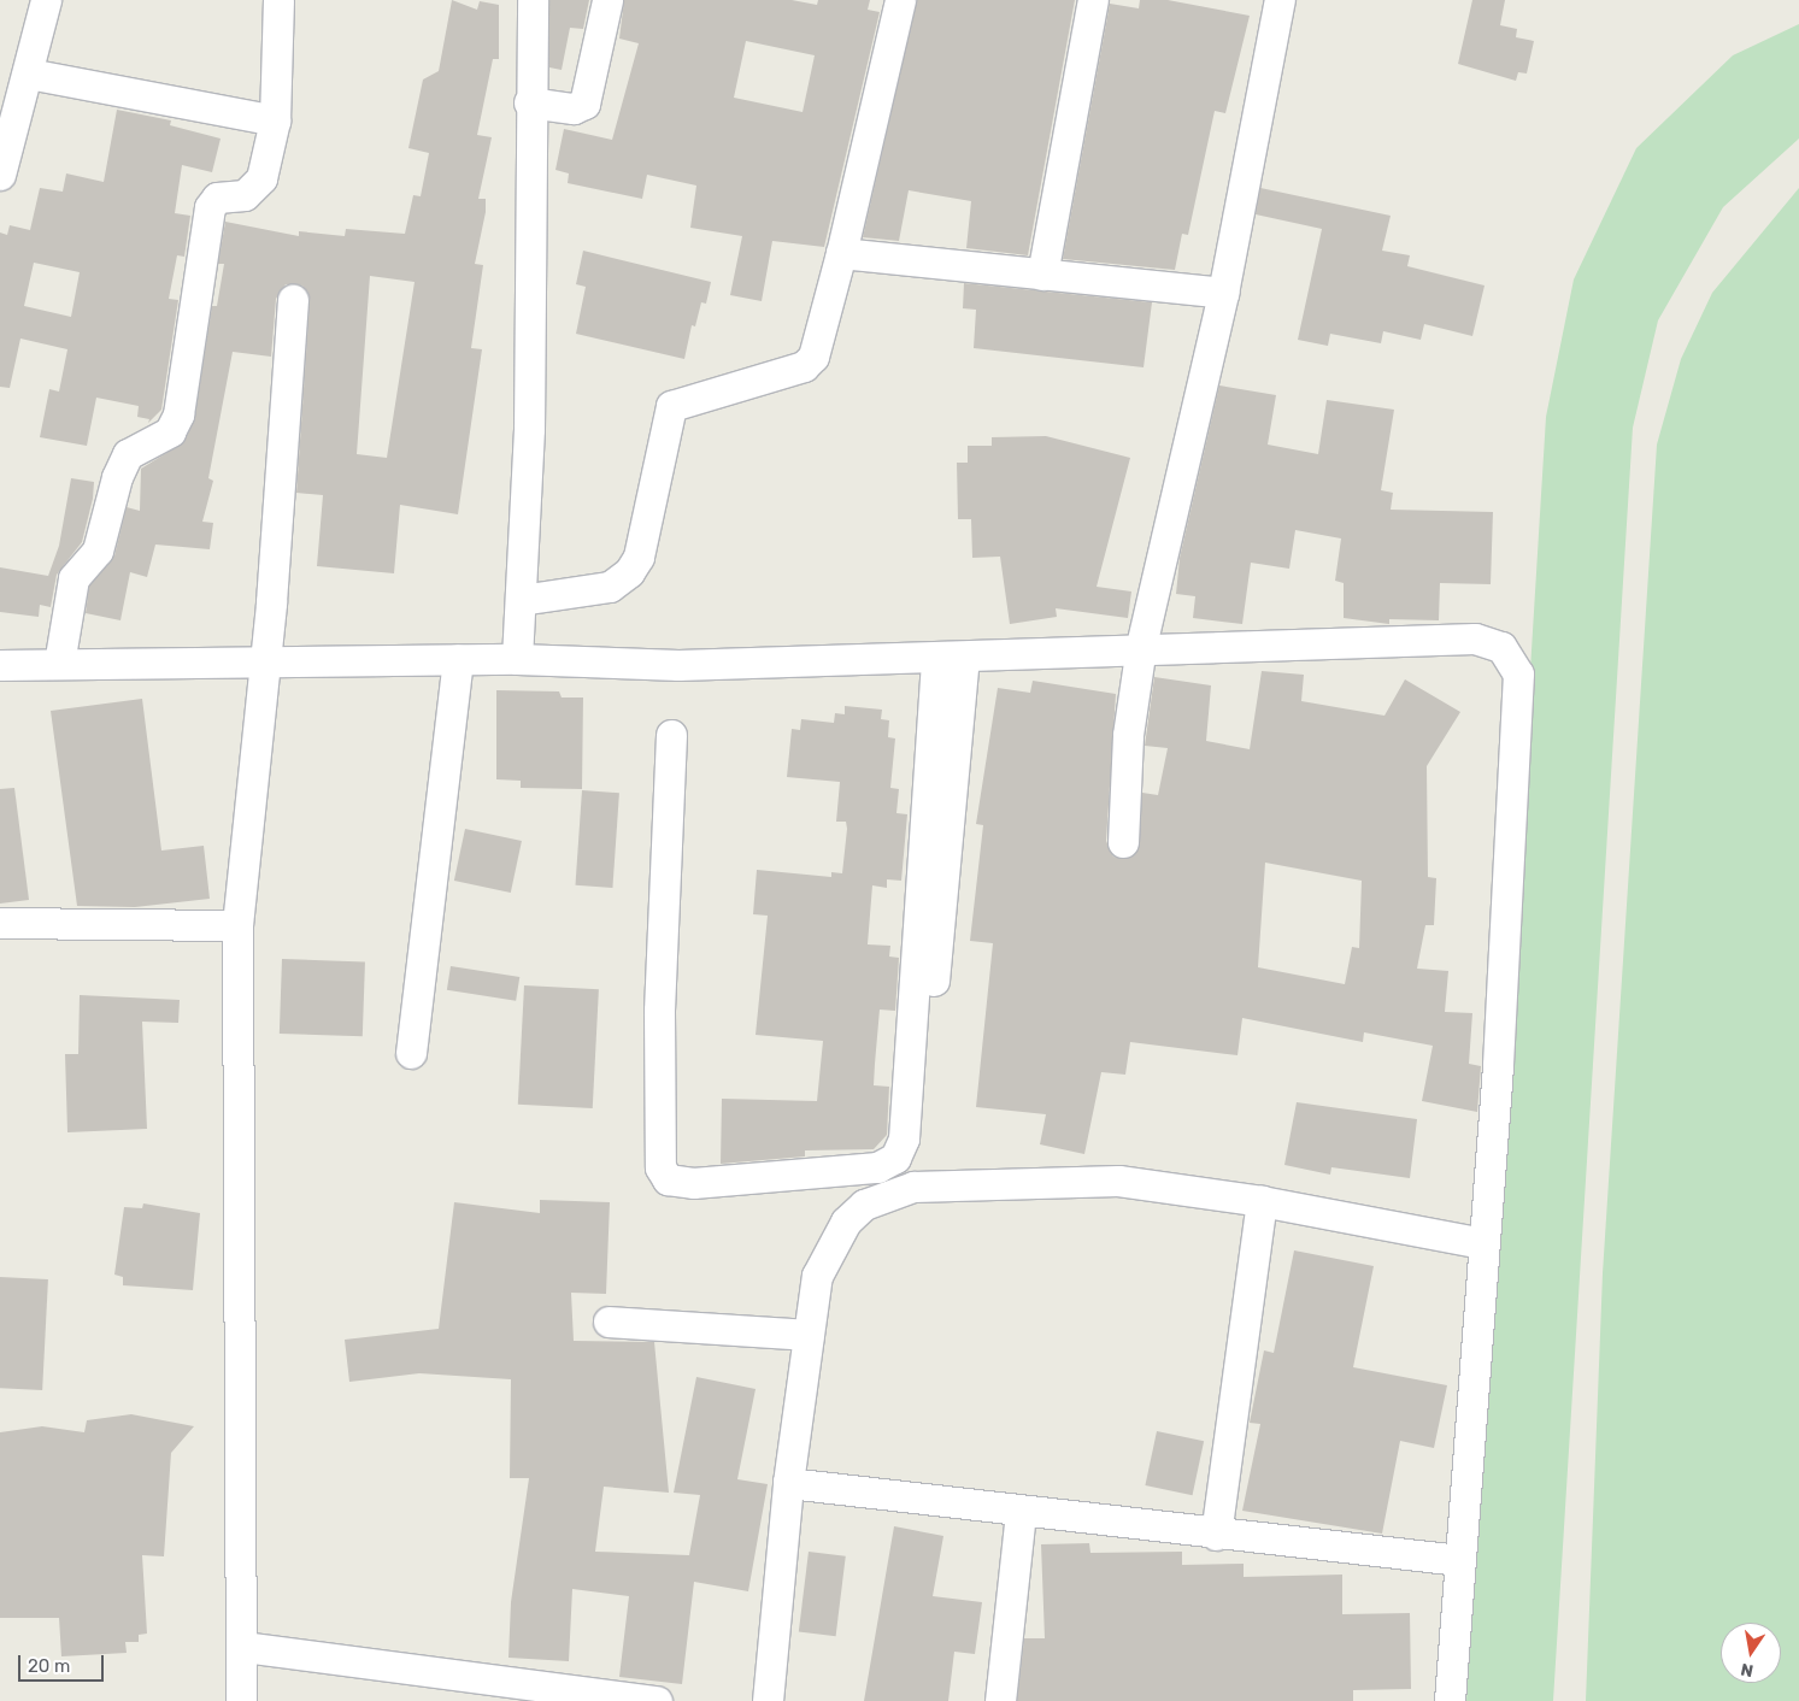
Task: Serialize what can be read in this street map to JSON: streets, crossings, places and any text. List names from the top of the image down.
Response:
{
  "scale_bar": "20 m",
  "north": "bottom"
}
